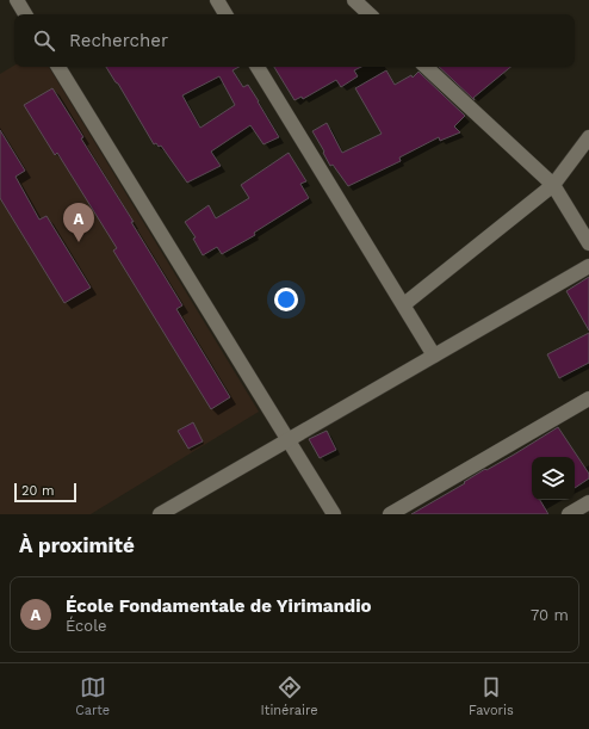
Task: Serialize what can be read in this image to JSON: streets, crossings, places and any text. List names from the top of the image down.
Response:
{
  "scale_bar": "20 m",
  "page": {
    "search": "Rechercher",
    "pins": "A",
    "scale": "20 m",
    "heading": "À proximité",
    "list": [
      {
        "mark": "A",
        "name": "École Fondamentale de Yirimandio",
        "note": "École",
        "value": "70 m"
      }
    ],
    "nav": ["Carte", "Itinéraire", "Favoris"]
  }
}
